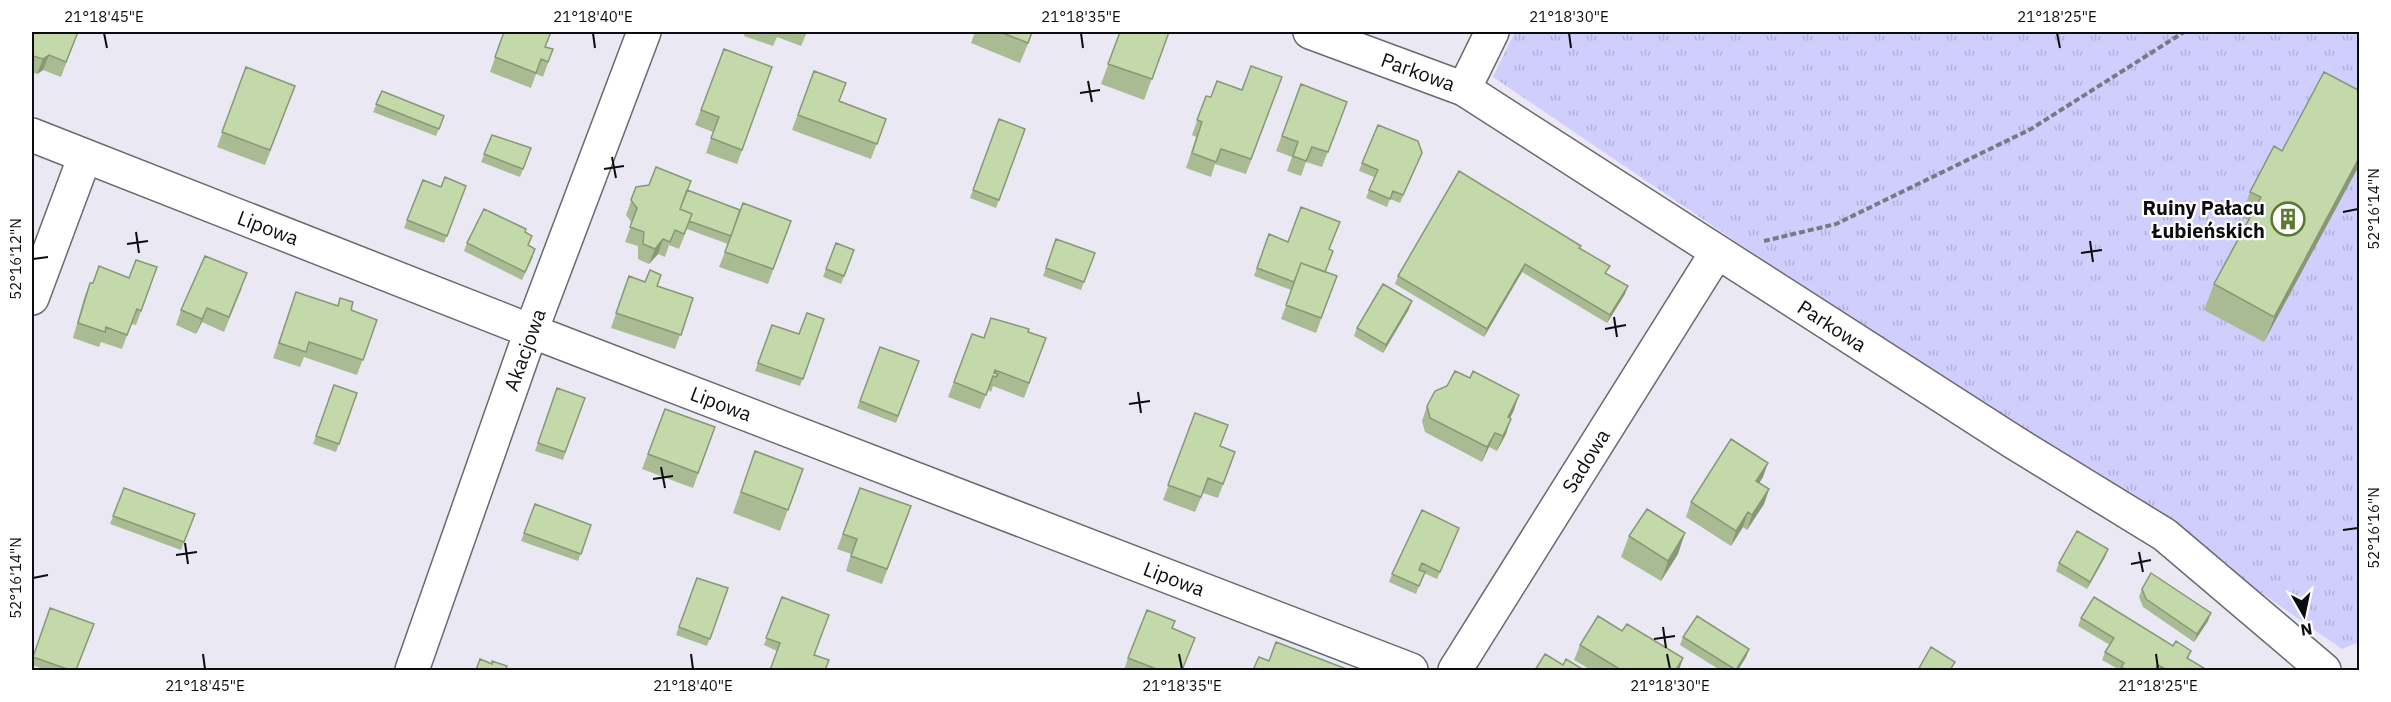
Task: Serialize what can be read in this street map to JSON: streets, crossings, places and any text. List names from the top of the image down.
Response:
{
  "streets": {
    "street": [
      "Parkowa",
      "Lipowa",
      "Akacjowa",
      "Sadowa"
    ]
  },
  "crossings": [
    ["Parkowa", "Sadowa"],
    ["Lipowa", "Akacjowa"]
  ],
  "places": {
    "building": ["Ruiny Pałacu Łubieńskich"]
  },
  "north": "bottom",
  "coordinates": [
    "21°18'45\"E",
    "21°18'40\"E",
    "21°18'35\"E",
    "21°18'30\"E",
    "21°18'25\"E",
    "52°16'14\"N",
    "52°16'12\"N",
    "52°16'16\"N"
  ]
}
